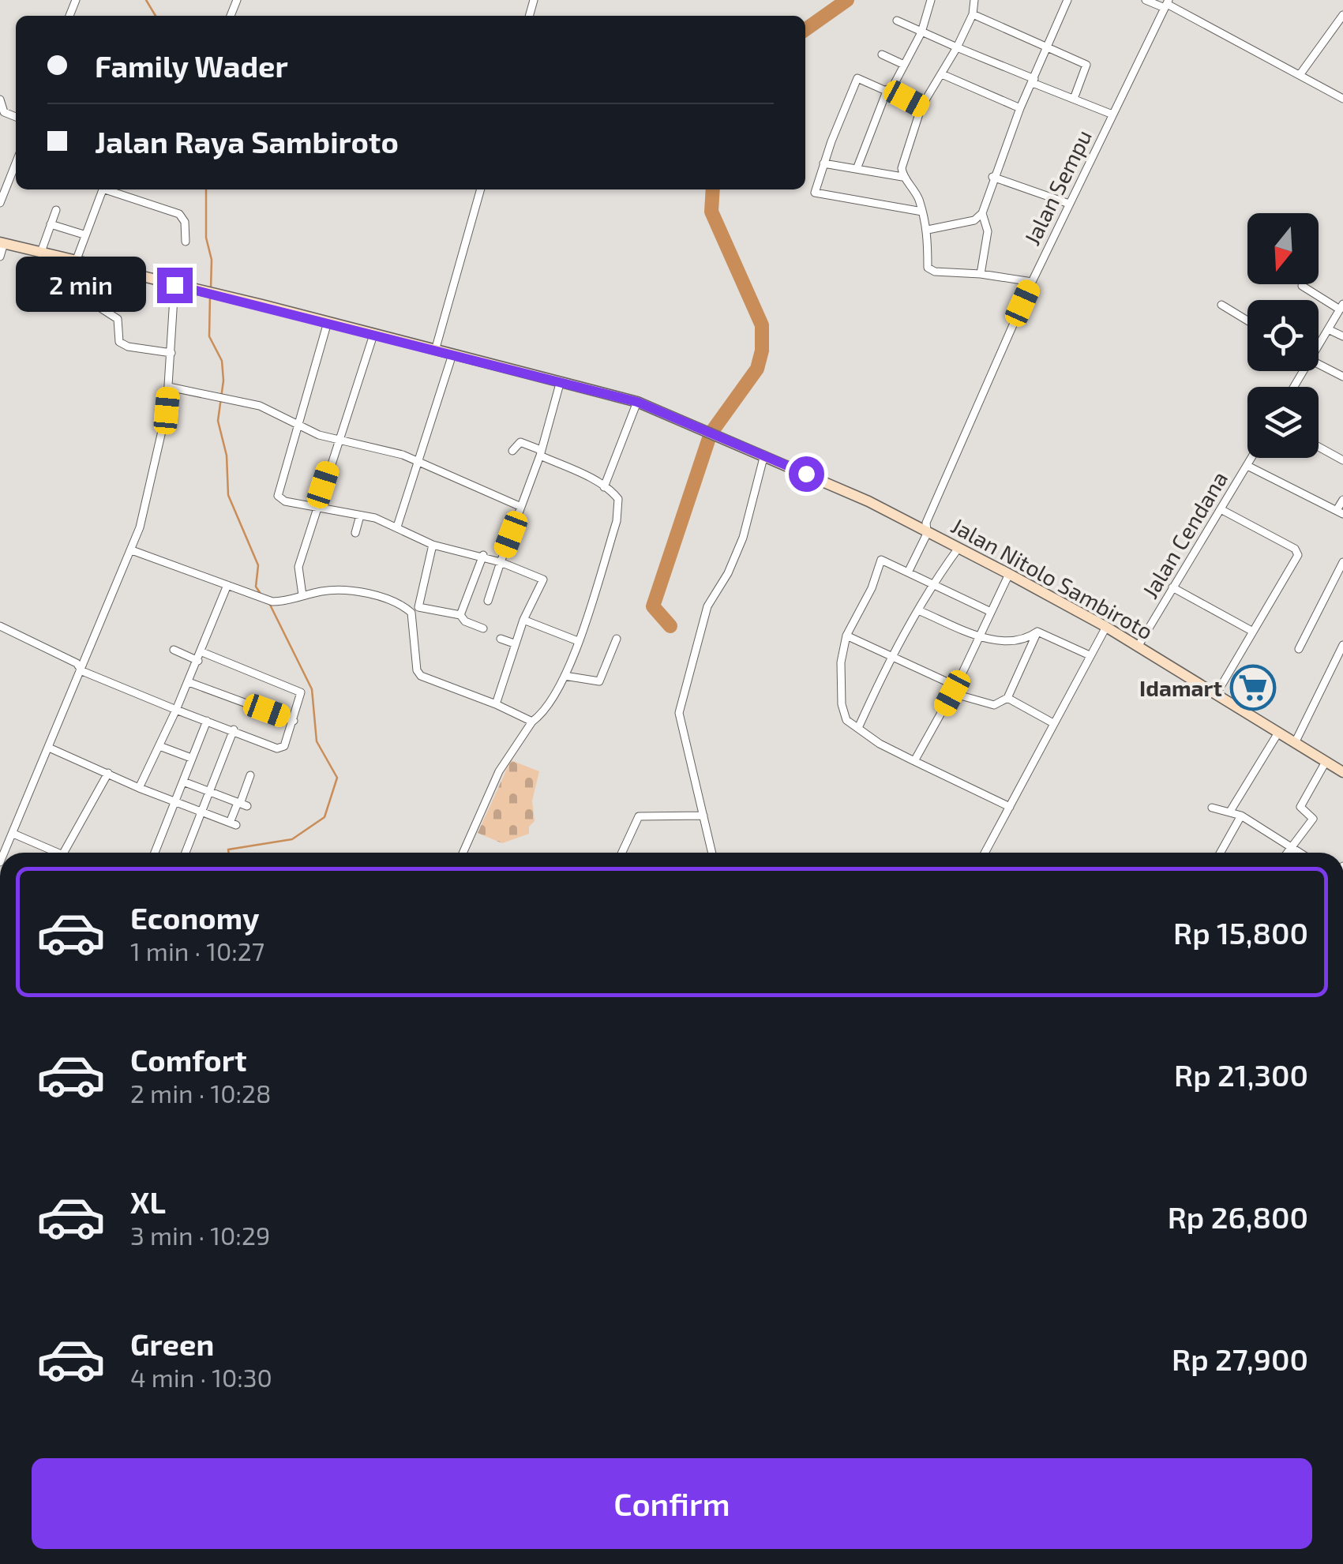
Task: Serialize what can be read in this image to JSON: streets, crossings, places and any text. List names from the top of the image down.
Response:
{
  "streets": {
    "street": ["Jalan Sempu", "Jalan Cendana", "Jalan Nitolo Sambiroto"]
  },
  "crossings": [
    ["Jalan Sempu", "Jalan Nitolo Sambiroto"],
    ["Jalan Cendana", "Jalan Nitolo Sambiroto"]
  ],
  "places": {
    "supermarket": ["Idamart"]
  },
  "north": "bottom",
  "page": {
    "banner": ["Family Wader", "Jalan Raya Sambiroto"],
    "bubble": "2 min",
    "list": [
      {
        "name": "Economy",
        "note": "1 min · 10:27",
        "value": "Rp 15,800"
      },
      {
        "name": "Comfort",
        "note": "2 min · 10:28",
        "value": "Rp 21,300"
      },
      {
        "name": "XL",
        "note": "3 min · 10:29",
        "value": "Rp 26,800"
      },
      {
        "name": "Green",
        "note": "4 min · 10:30",
        "value": "Rp 27,900"
      }
    ],
    "buttons": "Confirm"
  }
}
